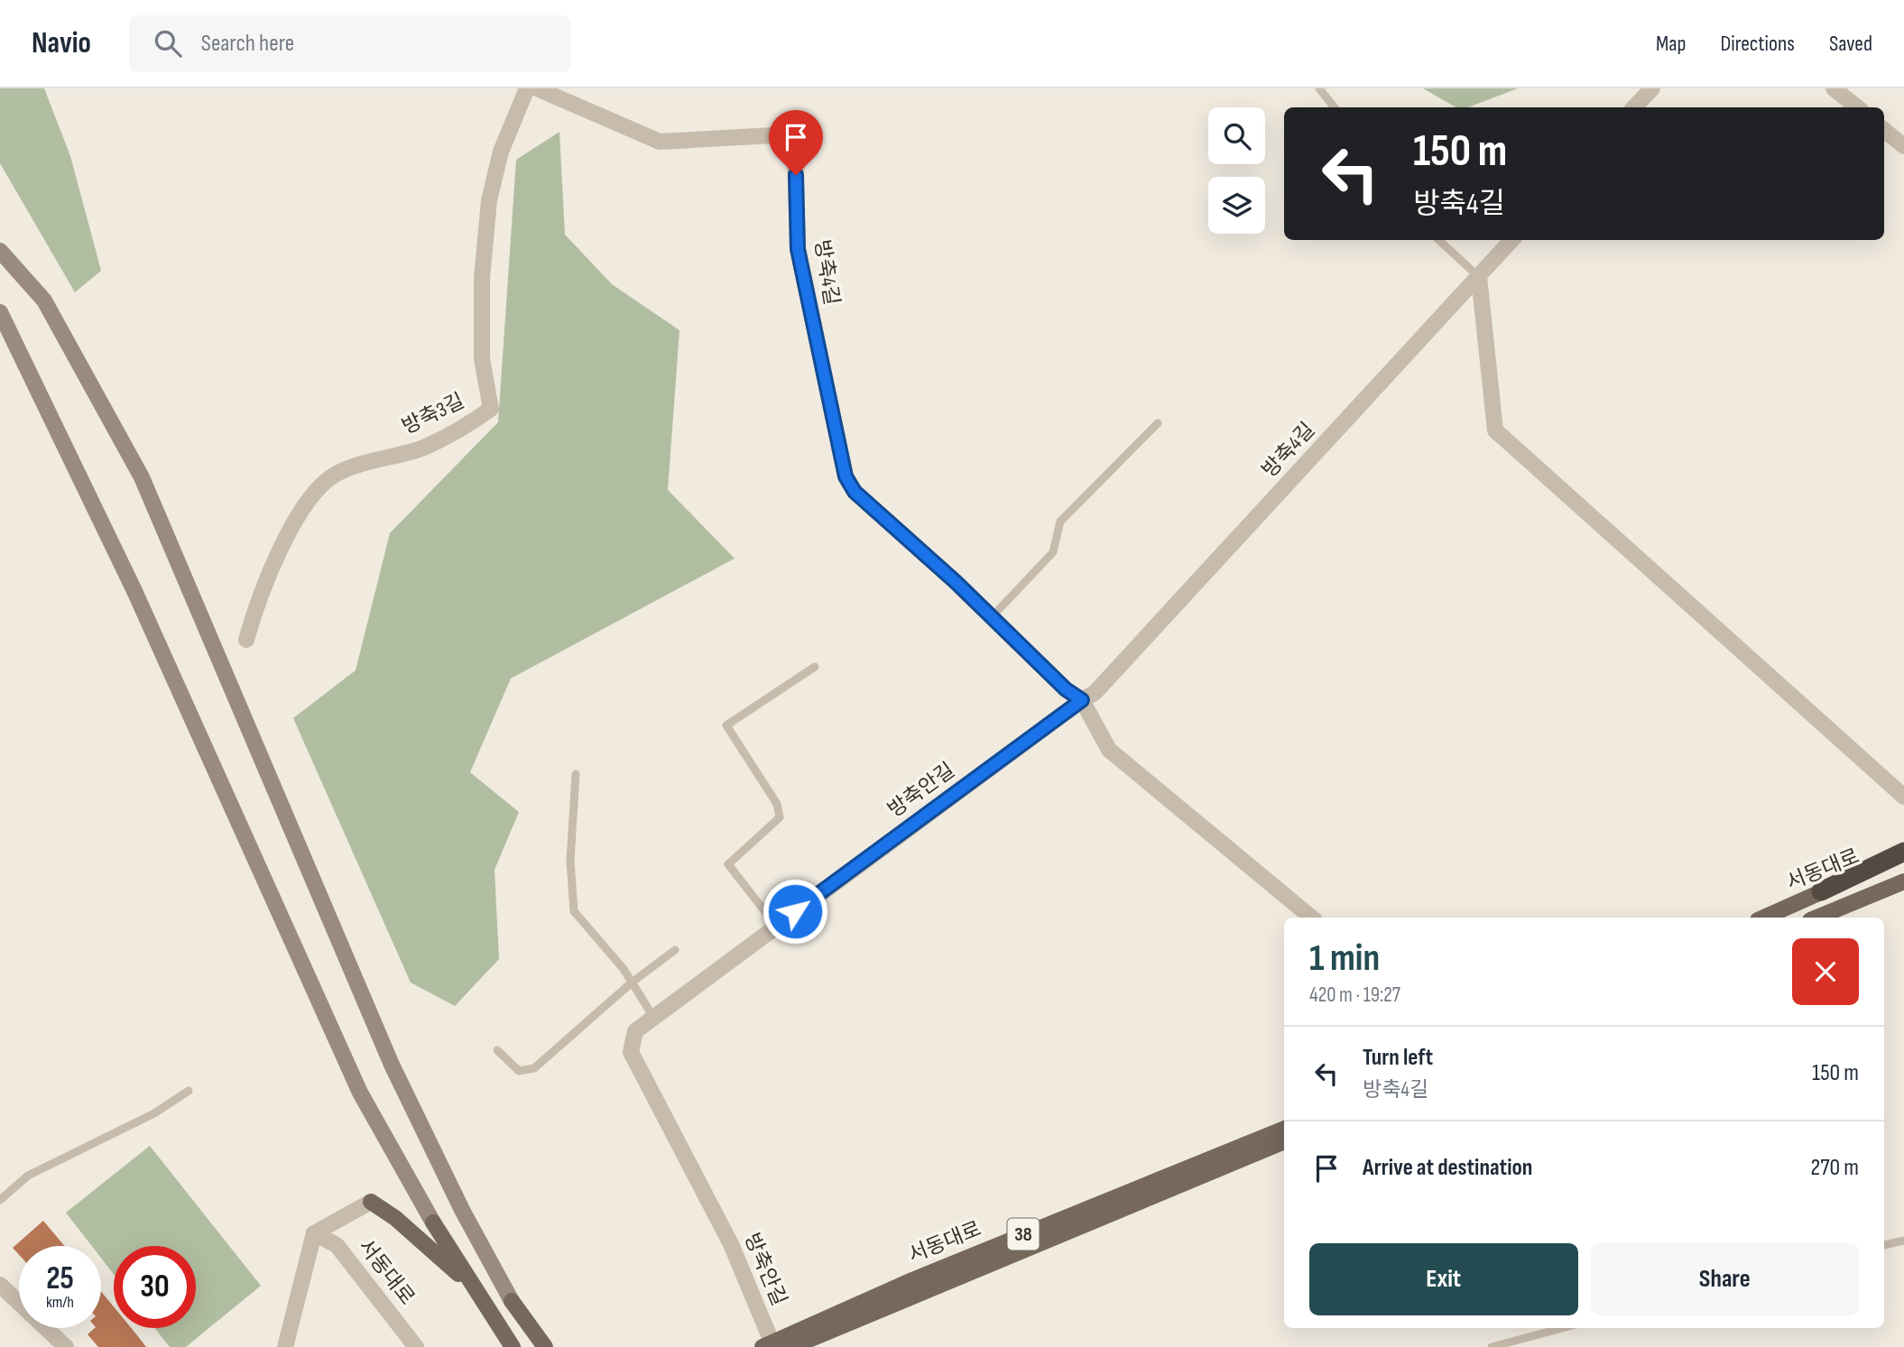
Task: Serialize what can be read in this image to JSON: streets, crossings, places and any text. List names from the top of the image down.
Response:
{
  "streets": {
    "main road": ["서동대로", "38"],
    "street": ["방축4길", "방축3길", "방축안길"]
  },
  "crossings": [
    ["방축4길", "방축안길"],
    ["방축안길", "서동대로"]
  ],
  "page": {
    "header": "Navio",
    "search": "Search here",
    "nav": ["Map", "Directions", "Saved"],
    "turn": ["150 m", "방축4길"],
    "heading": ["1 min", "420 m · 19:27"],
    "list": [
      {
        "name": "Turn left",
        "note": "방축4길",
        "value": "150 m"
      },
      {
        "name": "Arrive at destination",
        "value": "270 m"
      }
    ],
    "buttons": ["Exit", "Share"],
    "speed": "25 km/h",
    "limit": "30"
  }
}
